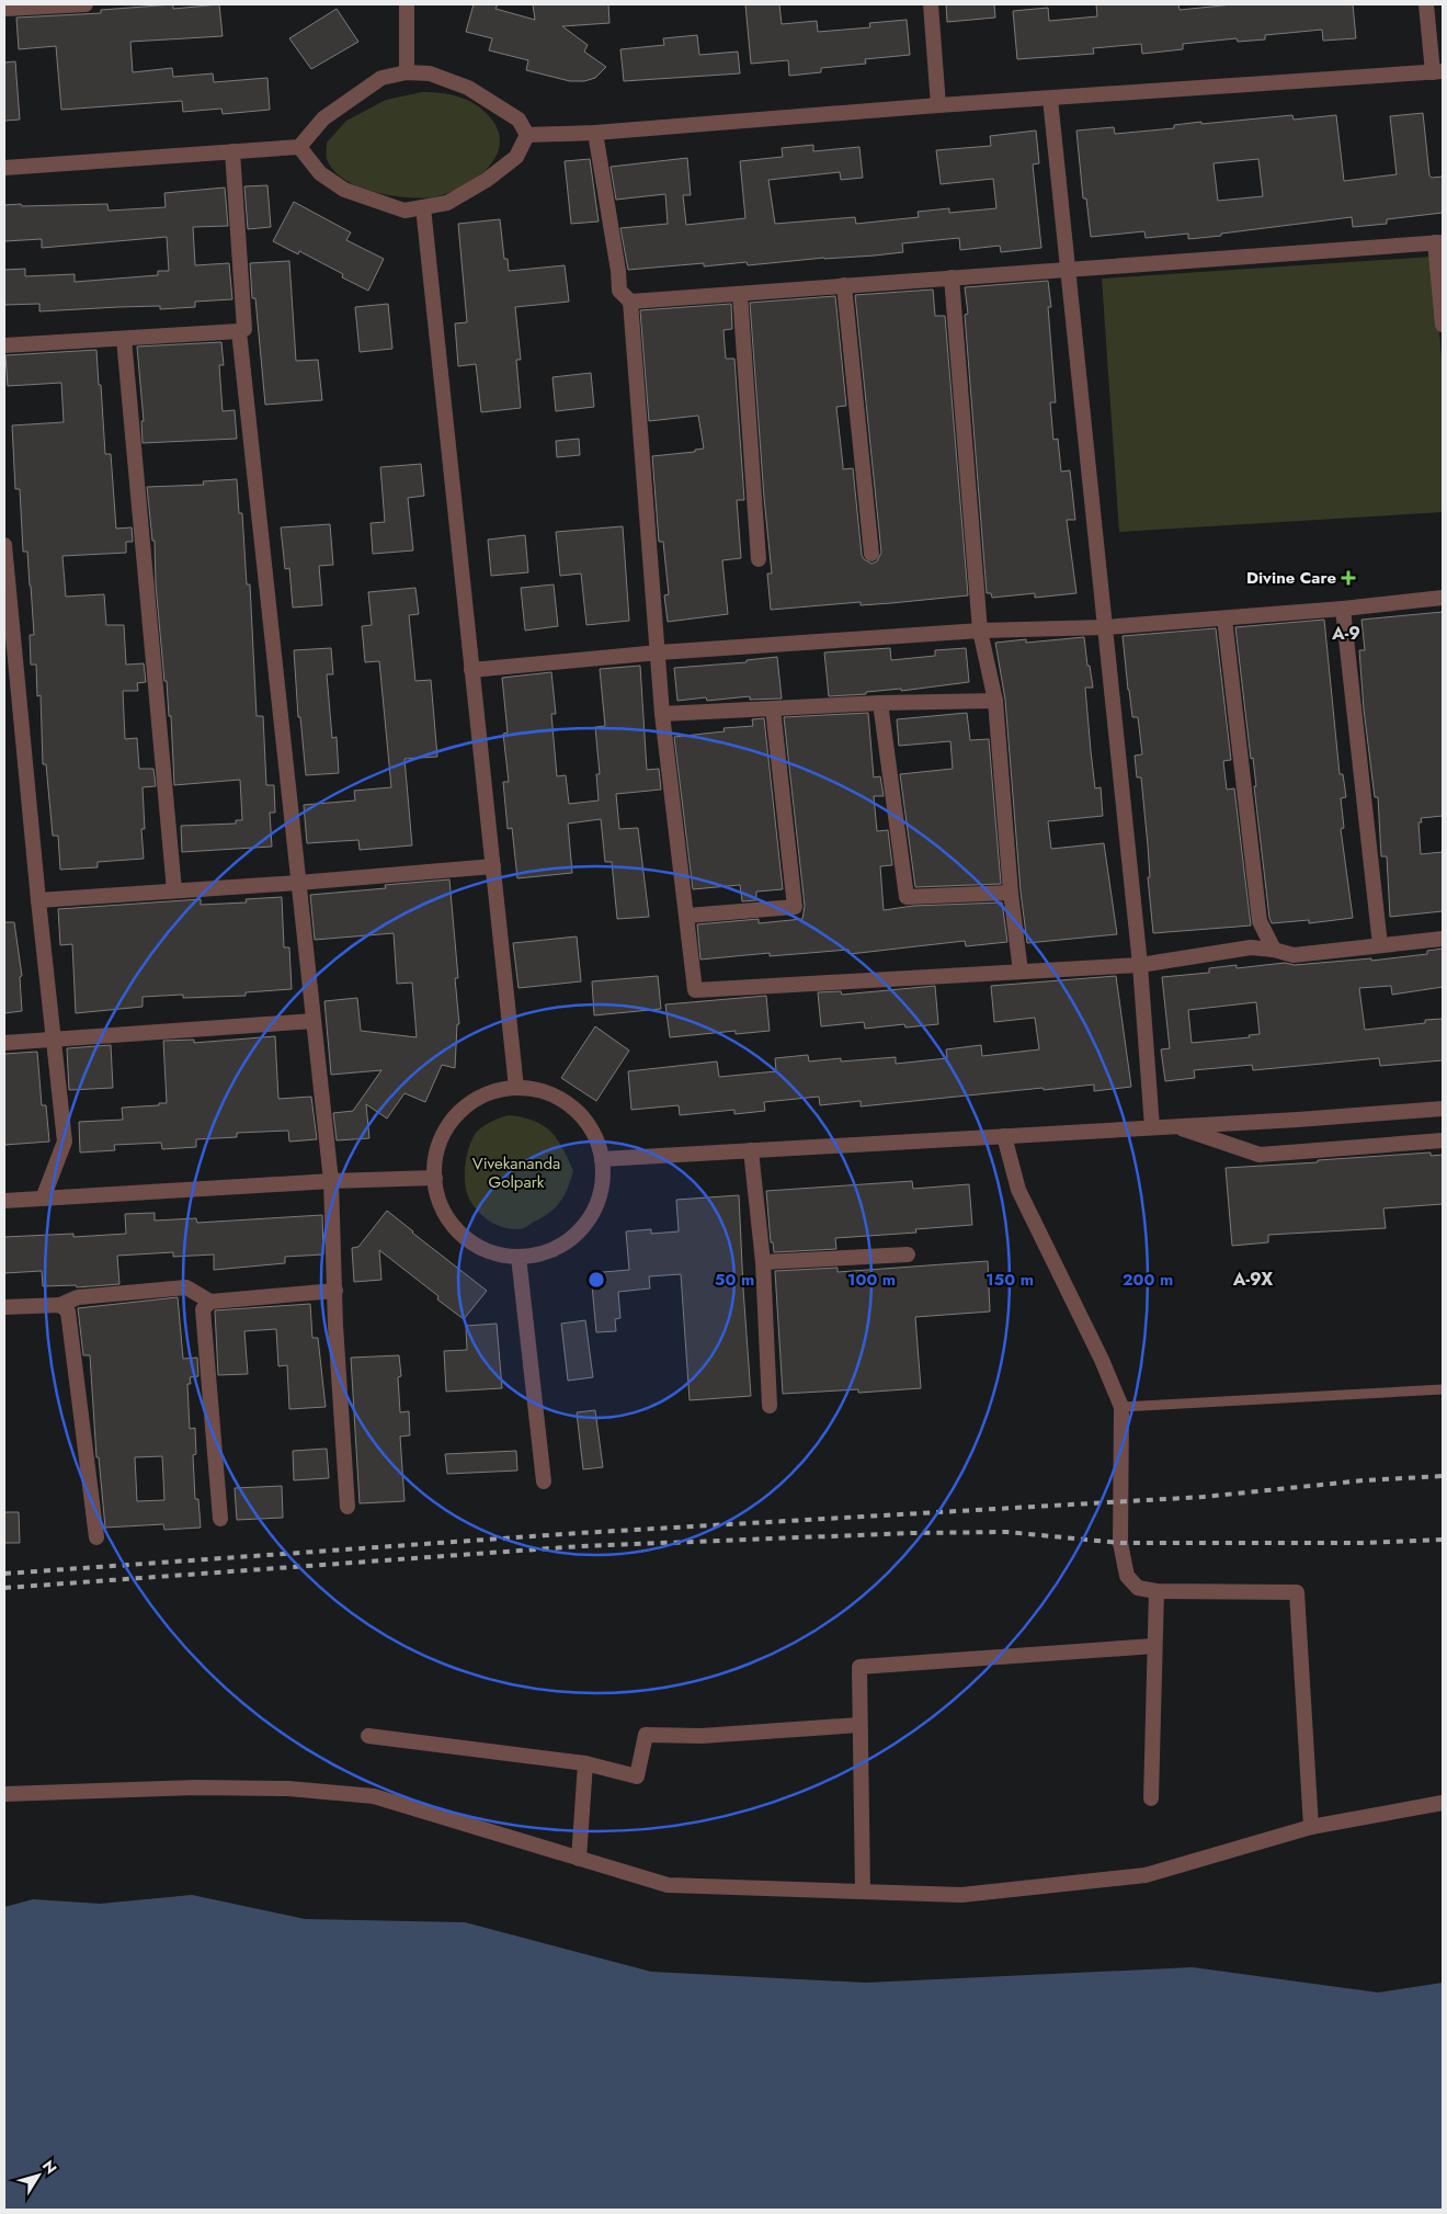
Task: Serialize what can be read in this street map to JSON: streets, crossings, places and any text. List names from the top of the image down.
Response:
{
  "districts": ["A-9", "A-9X"],
  "parks": ["Vivekananda Golpark"],
  "places": {
    "health": ["Divine Care"]
  },
  "north": "top right",
  "rings": [
    "50 m",
    "100 m",
    "150 m",
    "200 m"
  ]
}
